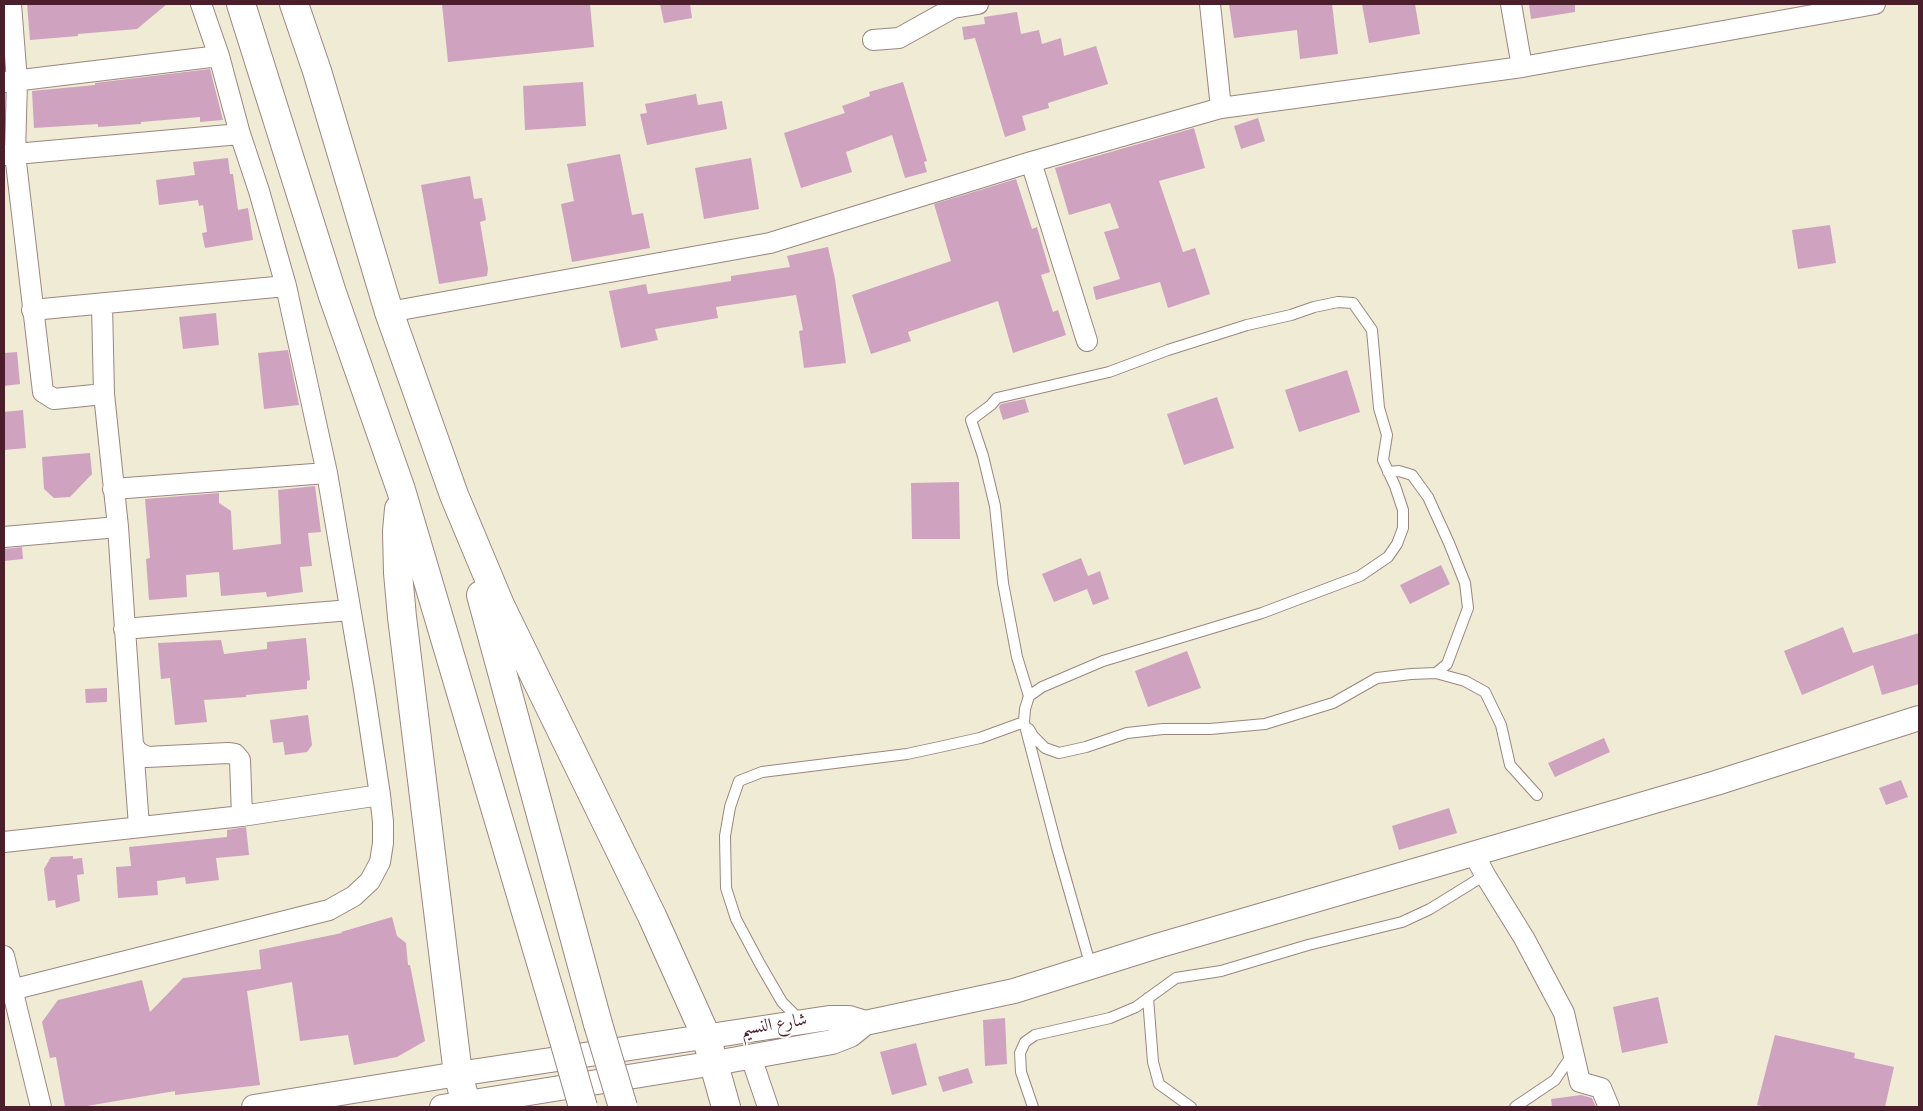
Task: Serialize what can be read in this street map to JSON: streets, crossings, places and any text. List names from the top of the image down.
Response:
{
  "streets": {
    "street": ["شارع النسيم"]
  }
}
